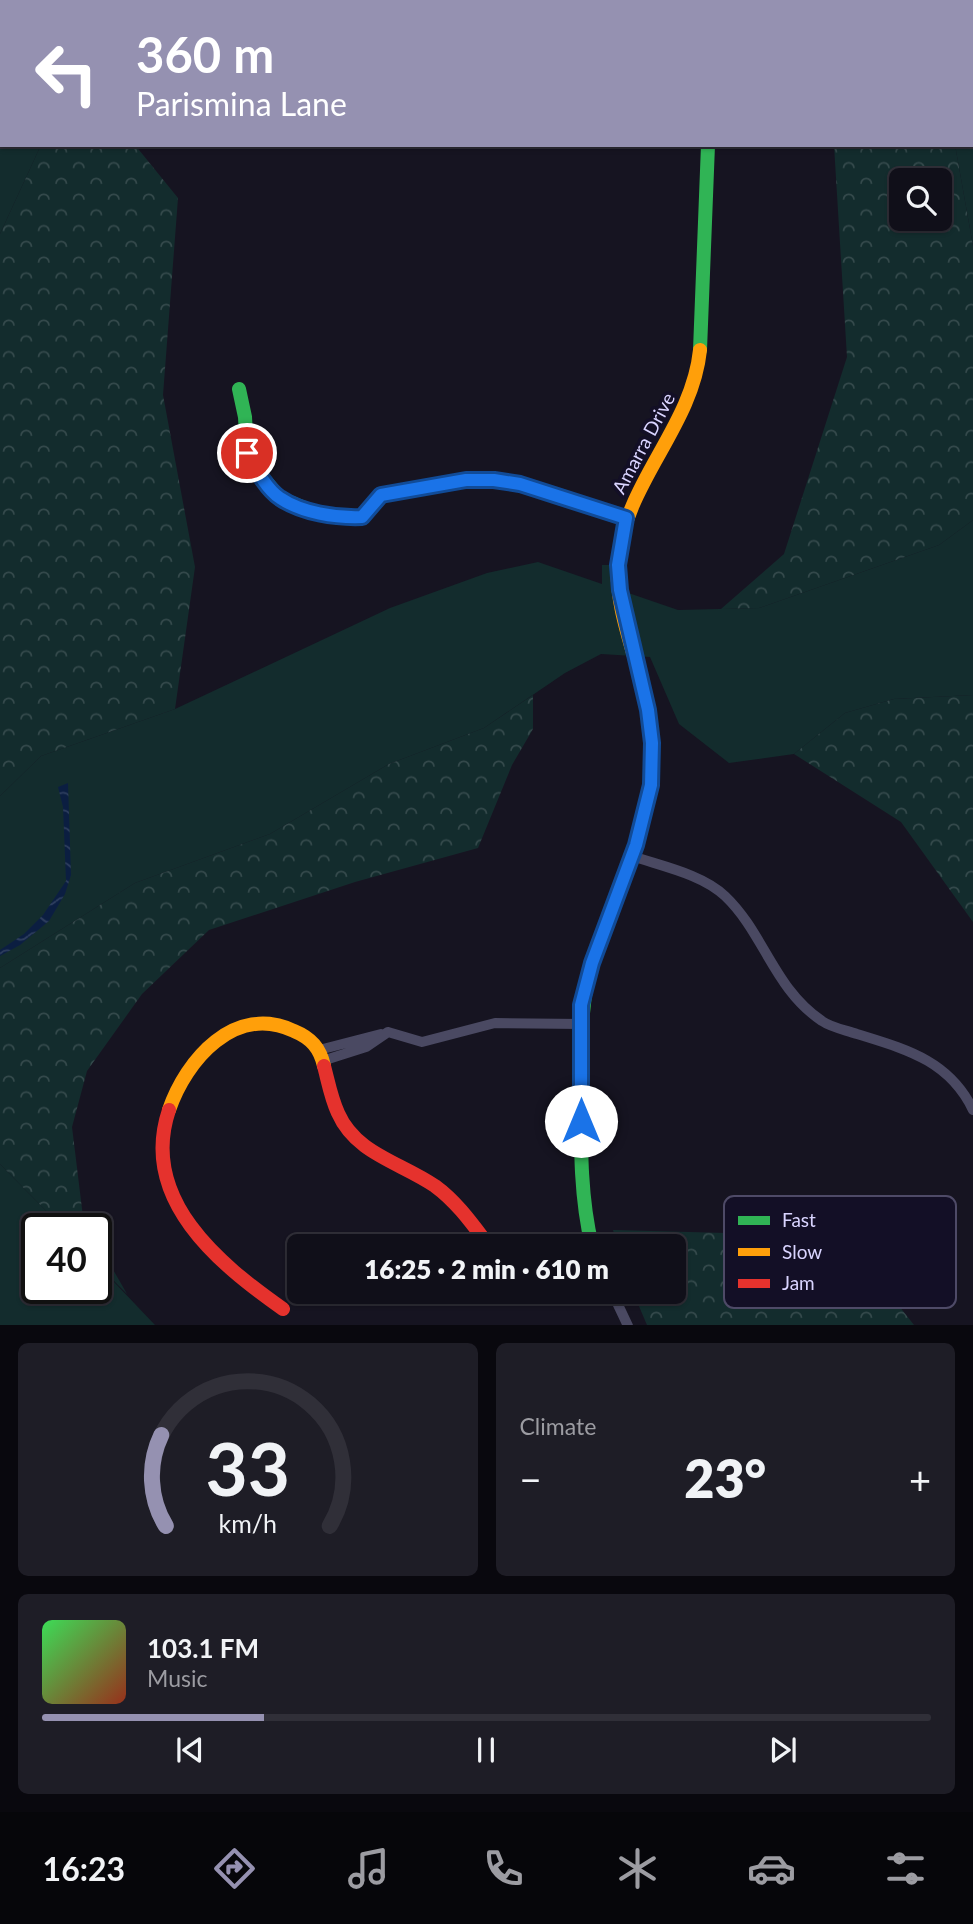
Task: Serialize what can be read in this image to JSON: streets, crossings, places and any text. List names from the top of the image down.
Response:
{
  "streets": {
    "street": ["Amarra Drive"]
  },
  "legend": ["Fast", "Slow", "Jam"],
  "page": {
    "turn": ["360 m", "Parismina Lane"],
    "limit": "40",
    "trip": "16:25 · 2 min · 610 m",
    "tile": "Climate",
    "heat": ["−", "23°", "+"],
    "song": ["103.1 FM", "Music"],
    "tabs": "16:23",
    "gauge": ["33", "km/h"]
  }
}
